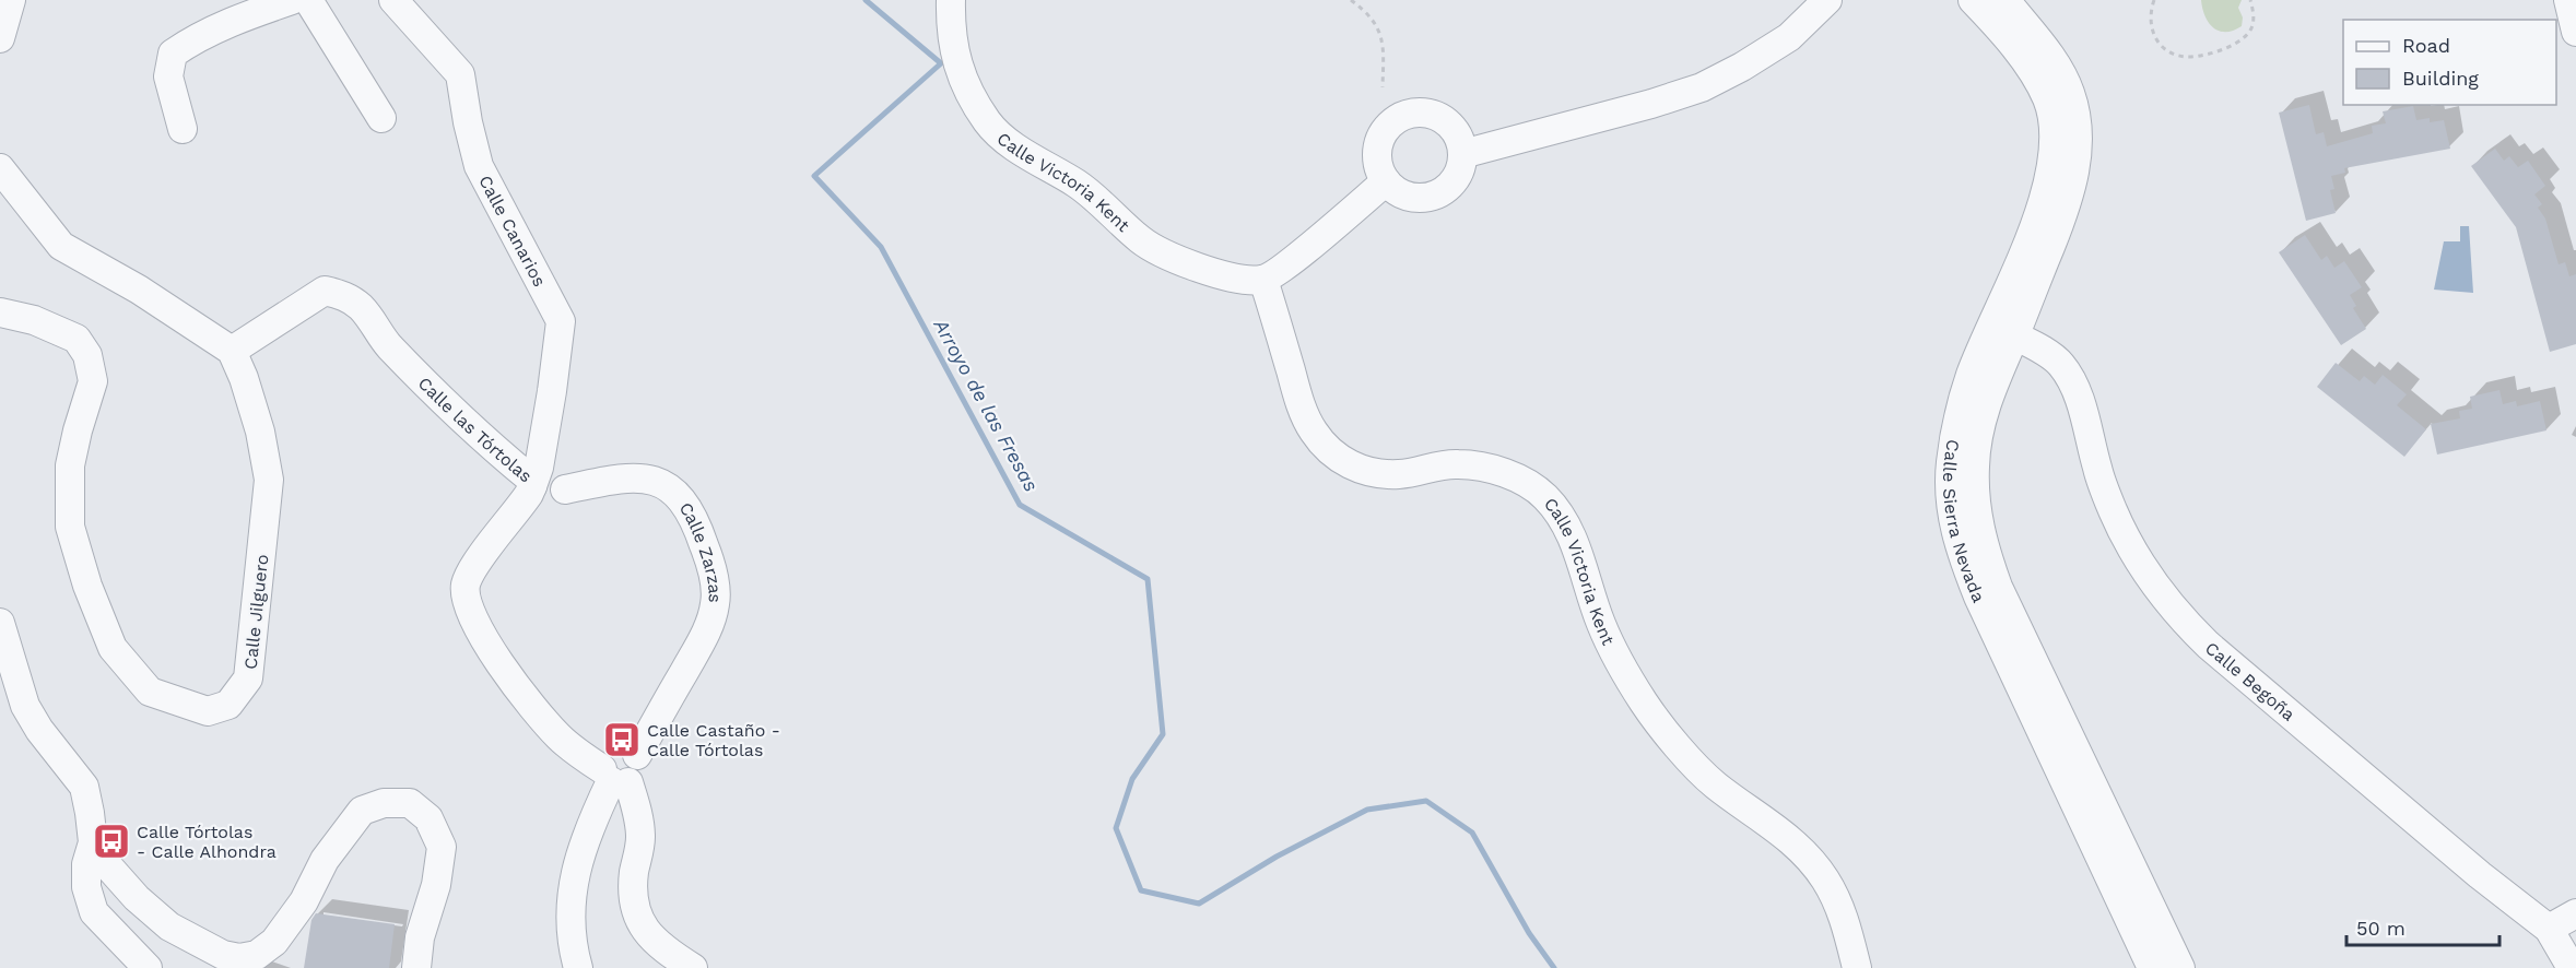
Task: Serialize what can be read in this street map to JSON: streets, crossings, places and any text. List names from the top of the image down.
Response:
{
  "streets": {
    "street": [
      "Calle Victoria Kent",
      "Calle Canarios",
      "Calle las Tórtolas",
      "Calle Sierra Nevada",
      "Calle Zarzas",
      "Calle Jilguero",
      "Calle Begoña"
    ]
  },
  "crossings": [
    ["Calle Canarios", "Calle las Tórtolas"],
    ["Calle las Tórtolas", "Calle Zarzas"],
    ["Calle las Tórtolas", "Calle Jilguero"],
    ["Calle Sierra Nevada", "Calle Begoña"]
  ],
  "water": ["Arroyo de las Fresas"],
  "places": {
    "bus stop": ["Calle Castaño - Calle Tórtolas", "Calle Tórtolas - Calle Alhondra"]
  },
  "legend": ["Road", "Building"],
  "scale_bar": "50 m"
}
